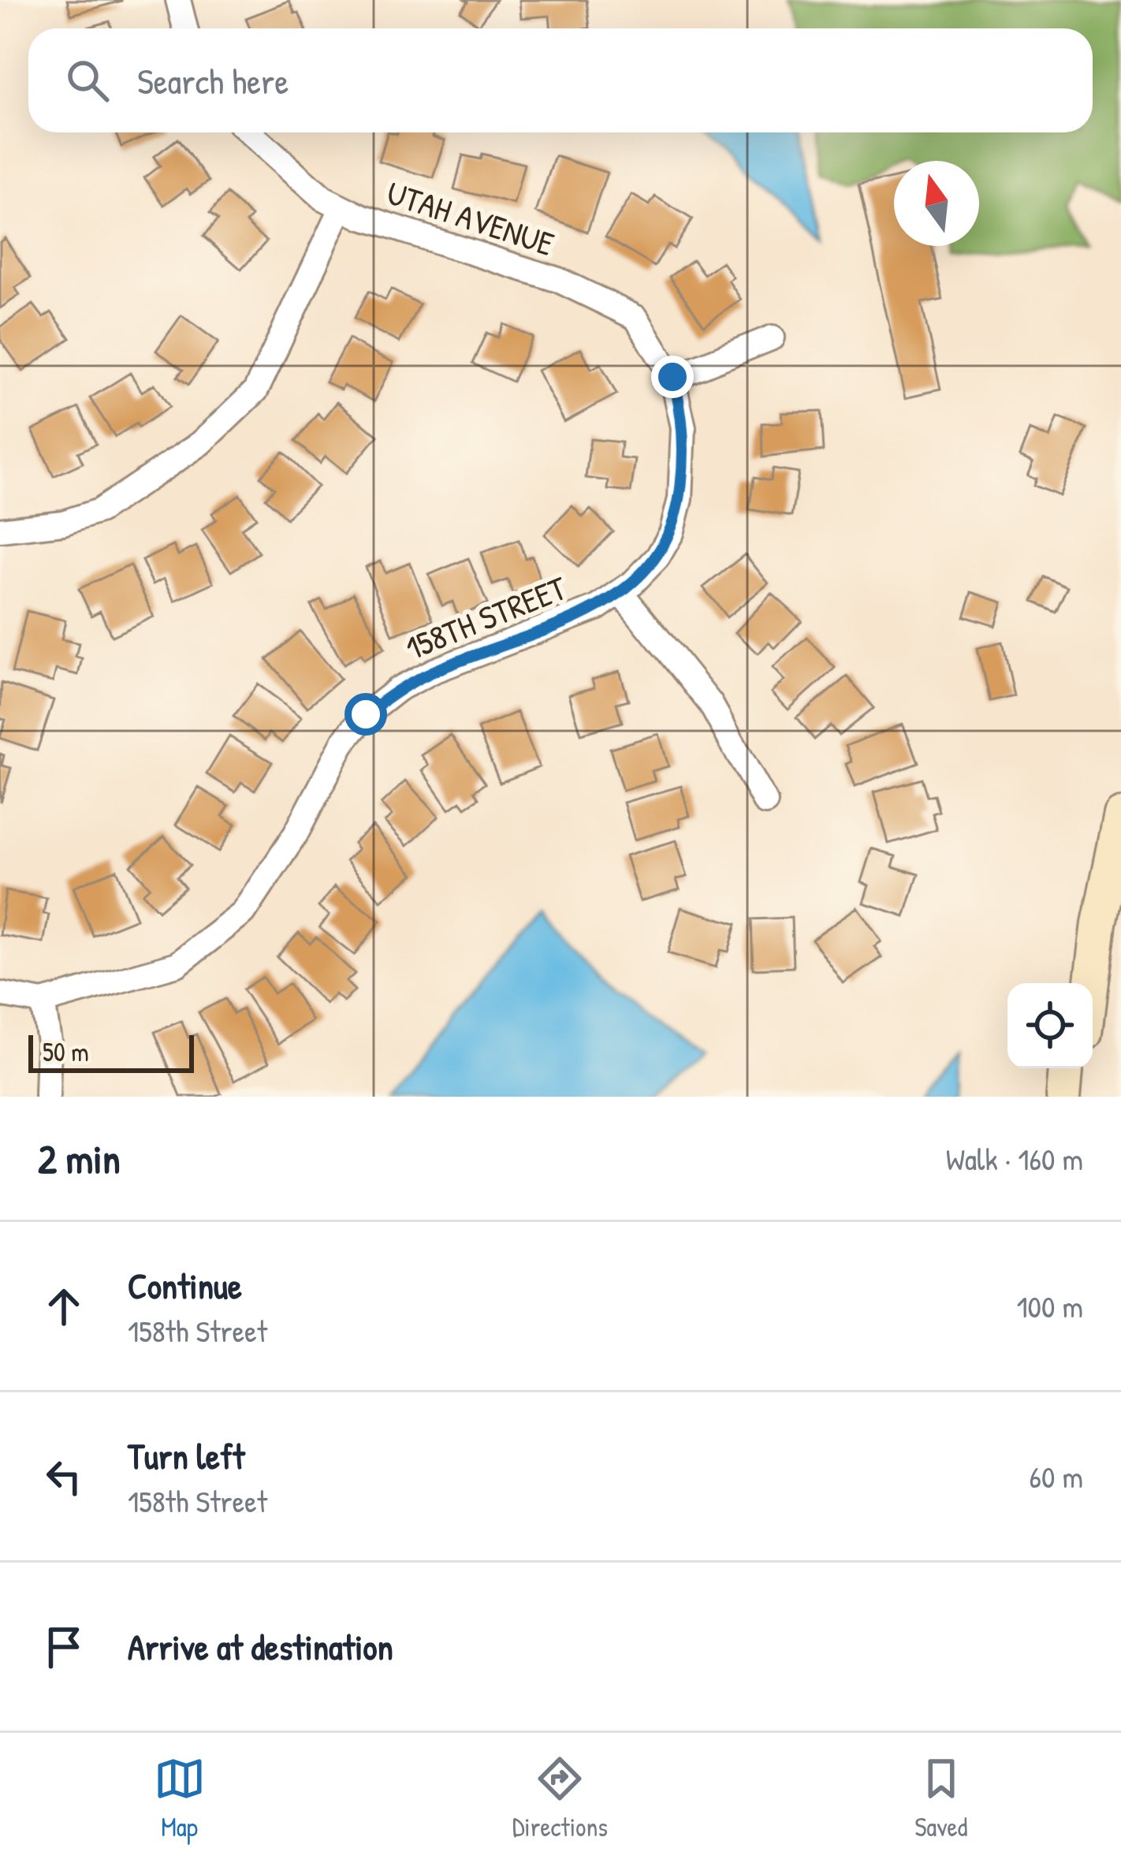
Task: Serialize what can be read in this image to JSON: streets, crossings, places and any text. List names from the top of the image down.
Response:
{
  "streets": {
    "street": ["UTAH AVENUE", "158TH STREET"]
  },
  "crossings": [
    ["UTAH AVENUE", "158TH STREET"]
  ],
  "scale_bar": "50 m",
  "north": "top",
  "page": {
    "search": "Search here",
    "scale": "50 m",
    "heading": ["2 min", "Walk · 160 m"],
    "list": [
      ["Continue", "158th Street", "100 m"],
      ["Turn left", "158th Street", "60 m"],
      "Arrive at destination"
    ],
    "nav": ["Map", "Directions", "Saved"]
  }
}
